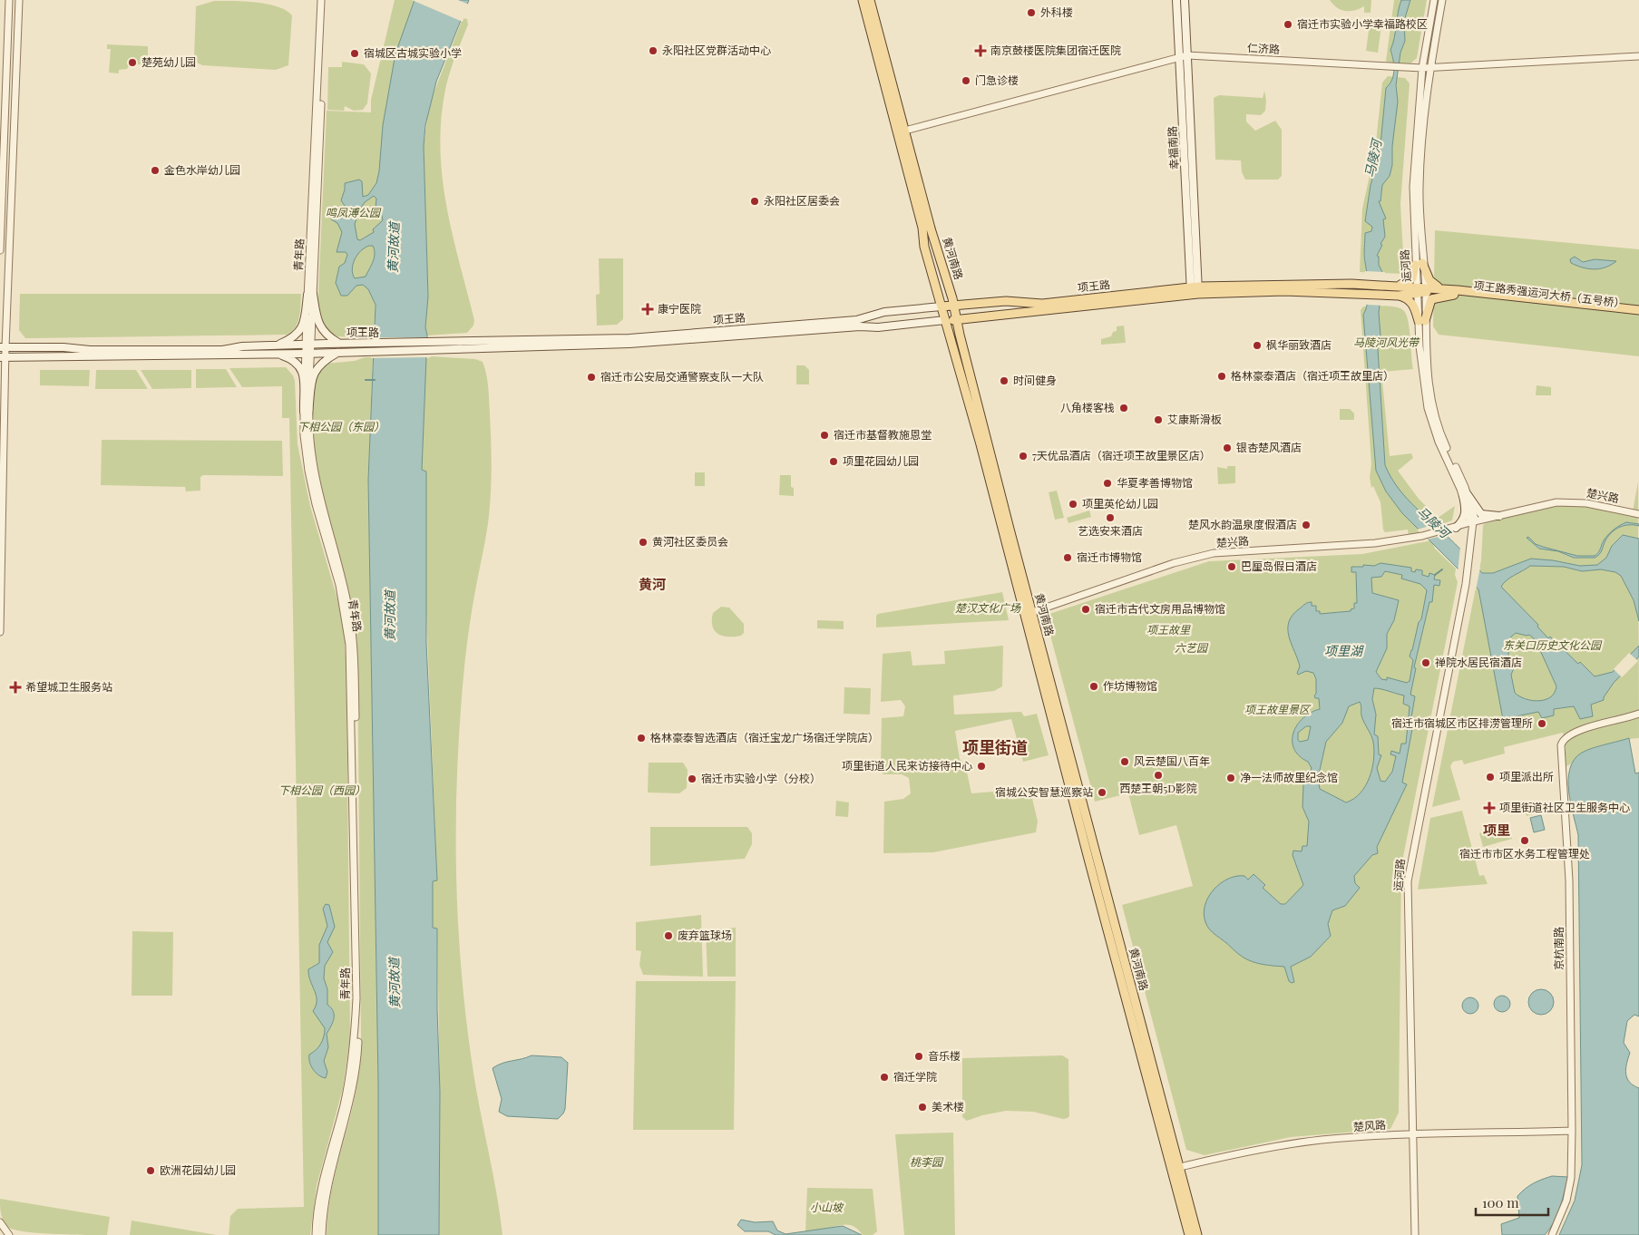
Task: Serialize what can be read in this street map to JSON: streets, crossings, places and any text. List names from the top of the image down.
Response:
{
  "streets": {
    "main road": [
      "幸福南路",
      "黄河南路",
      "项王路",
      "项王路秀强运河大桥（五号桥）"
    ],
    "street": [
      "仁济路",
      "青年路",
      "运河路",
      "楚兴路",
      "京杭南路",
      "楚风路"
    ]
  },
  "crossings": [
    ["仁济路", "幸福南路"],
    ["仁济路", "黄河南路"],
    ["仁济路", "运河路"],
    ["幸福南路", "项王路"],
    ["青年路", "项王路"],
    ["黄河南路", "项王路"],
    ["黄河南路", "楚兴路"],
    ["黄河南路", "楚风路"],
    ["运河路", "项王路"],
    ["运河路", "楚兴路"],
    ["运河路", "楚风路"],
    ["项王路", "项王路秀强运河大桥（五号桥）"],
    ["京杭南路", "楚风路"]
  ],
  "districts": ["黄河", "项里街道", "项里"],
  "water": ["马陵河", "黄河故道", "项里湖"],
  "parks": [
    "鸣凤溥公园",
    "马陵河风光带",
    "下相公园（东园）",
    "楚汉文化广场",
    "项王故里",
    "东关口历史文化公园",
    "六艺园",
    "项王故里景区",
    "下相公园（西园）",
    "桃李园",
    "小山坡"
  ],
  "places": {
    "other": [
      "外科楼",
      "宿迁市实验小学幸福路校区",
      "永阳社区党群活动中心",
      "宿城区古城实验小学",
      "楚苑幼儿园",
      "门急诊楼",
      "金色水岸幼儿园",
      "永阳社区居委会",
      "枫华丽致酒店",
      "格林豪泰酒店（宿迁项王故里店）",
      "宿迁市公安局交通警察支队一大队",
      "时间健身",
      "八角楼客栈",
      "艾康斯滑板",
      "宿迁市基督教施恩堂",
      "银杏楚风酒店",
      "7天优品酒店（宿迁项王故里景区店）",
      "项里花园幼儿园",
      "华夏孝善博物馆",
      "项里英伦幼儿园",
      "艺选安来酒店",
      "楚风水韵温泉度假酒店",
      "黄河社区委员会",
      "宿迁市博物馆",
      "巴厘岛假日酒店",
      "宿迁市古代文房用品博物馆",
      "禅院水居民宿酒店",
      "作坊博物馆",
      "宿迁市宿城区市区排涝管理所",
      "格林豪泰智选酒店（宿迁宝龙广场宿迁学院店）",
      "风云楚国八百年",
      "项里街道人民来访接待中心",
      "西楚王朝5D影院",
      "项里派出所",
      "净一法师故里纪念馆",
      "宿迁市实验小学（分校）",
      "宿城公安智慧巡察站",
      "宿迁市市区水务工程管理处",
      "废弃篮球场",
      "音乐楼",
      "宿迁学院",
      "美术楼",
      "欧洲花园幼儿园"
    ],
    "health": [
      "南京鼓楼医院集团宿迁医院",
      "康宁医院",
      "希望城卫生服务站",
      "项里街道社区卫生服务中心"
    ]
  },
  "scale_bar": "100 m"
}
